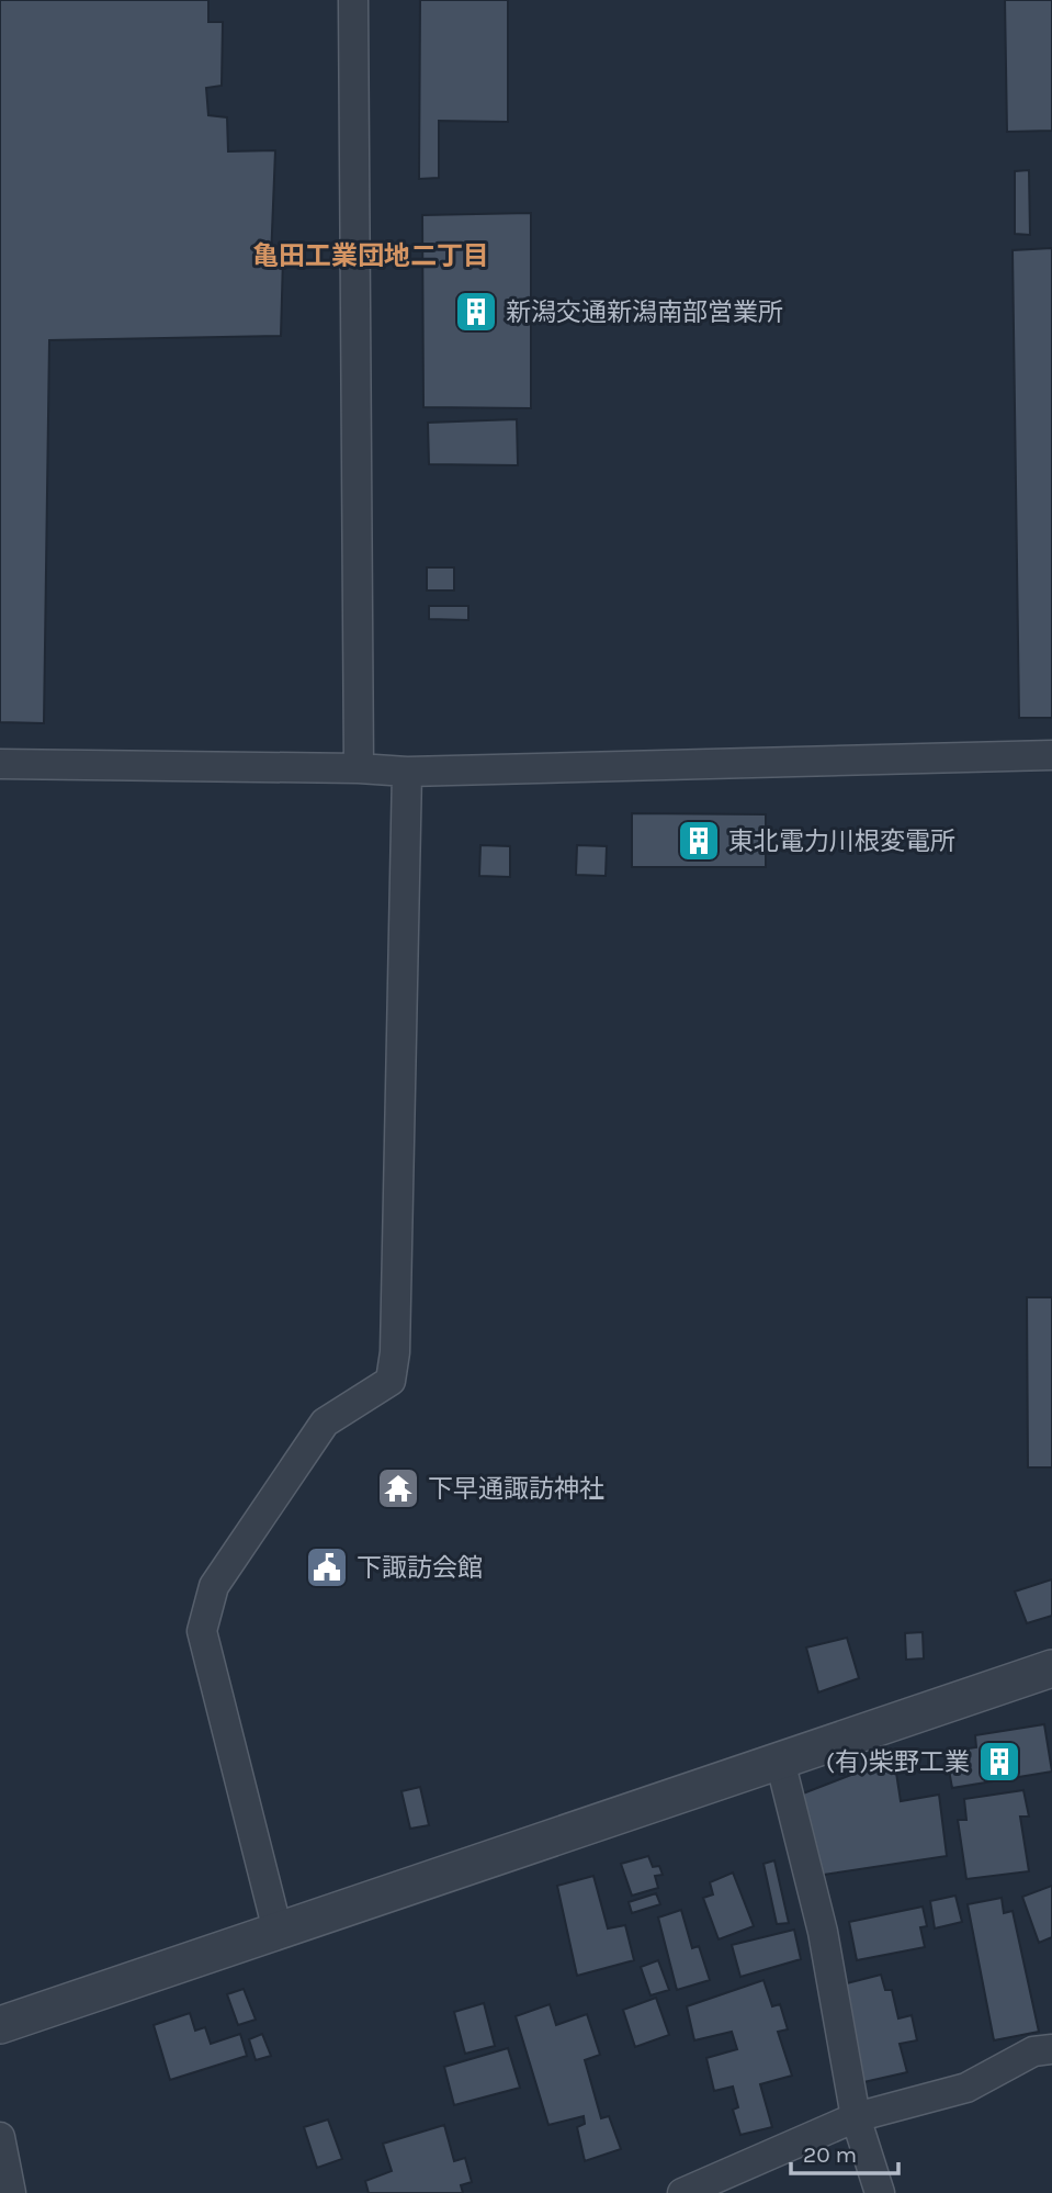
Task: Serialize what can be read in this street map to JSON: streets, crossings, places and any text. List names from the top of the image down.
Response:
{
  "districts": ["亀田工業団地二丁目"],
  "places": {
    "building": ["新潟交通新潟南部営業所", "東北電力川根変電所", "(有)柴野工業"],
    "temple": ["下早通諏訪神社"],
    "public building": ["下諏訪会館"]
  },
  "scale_bar": "20 m"
}
